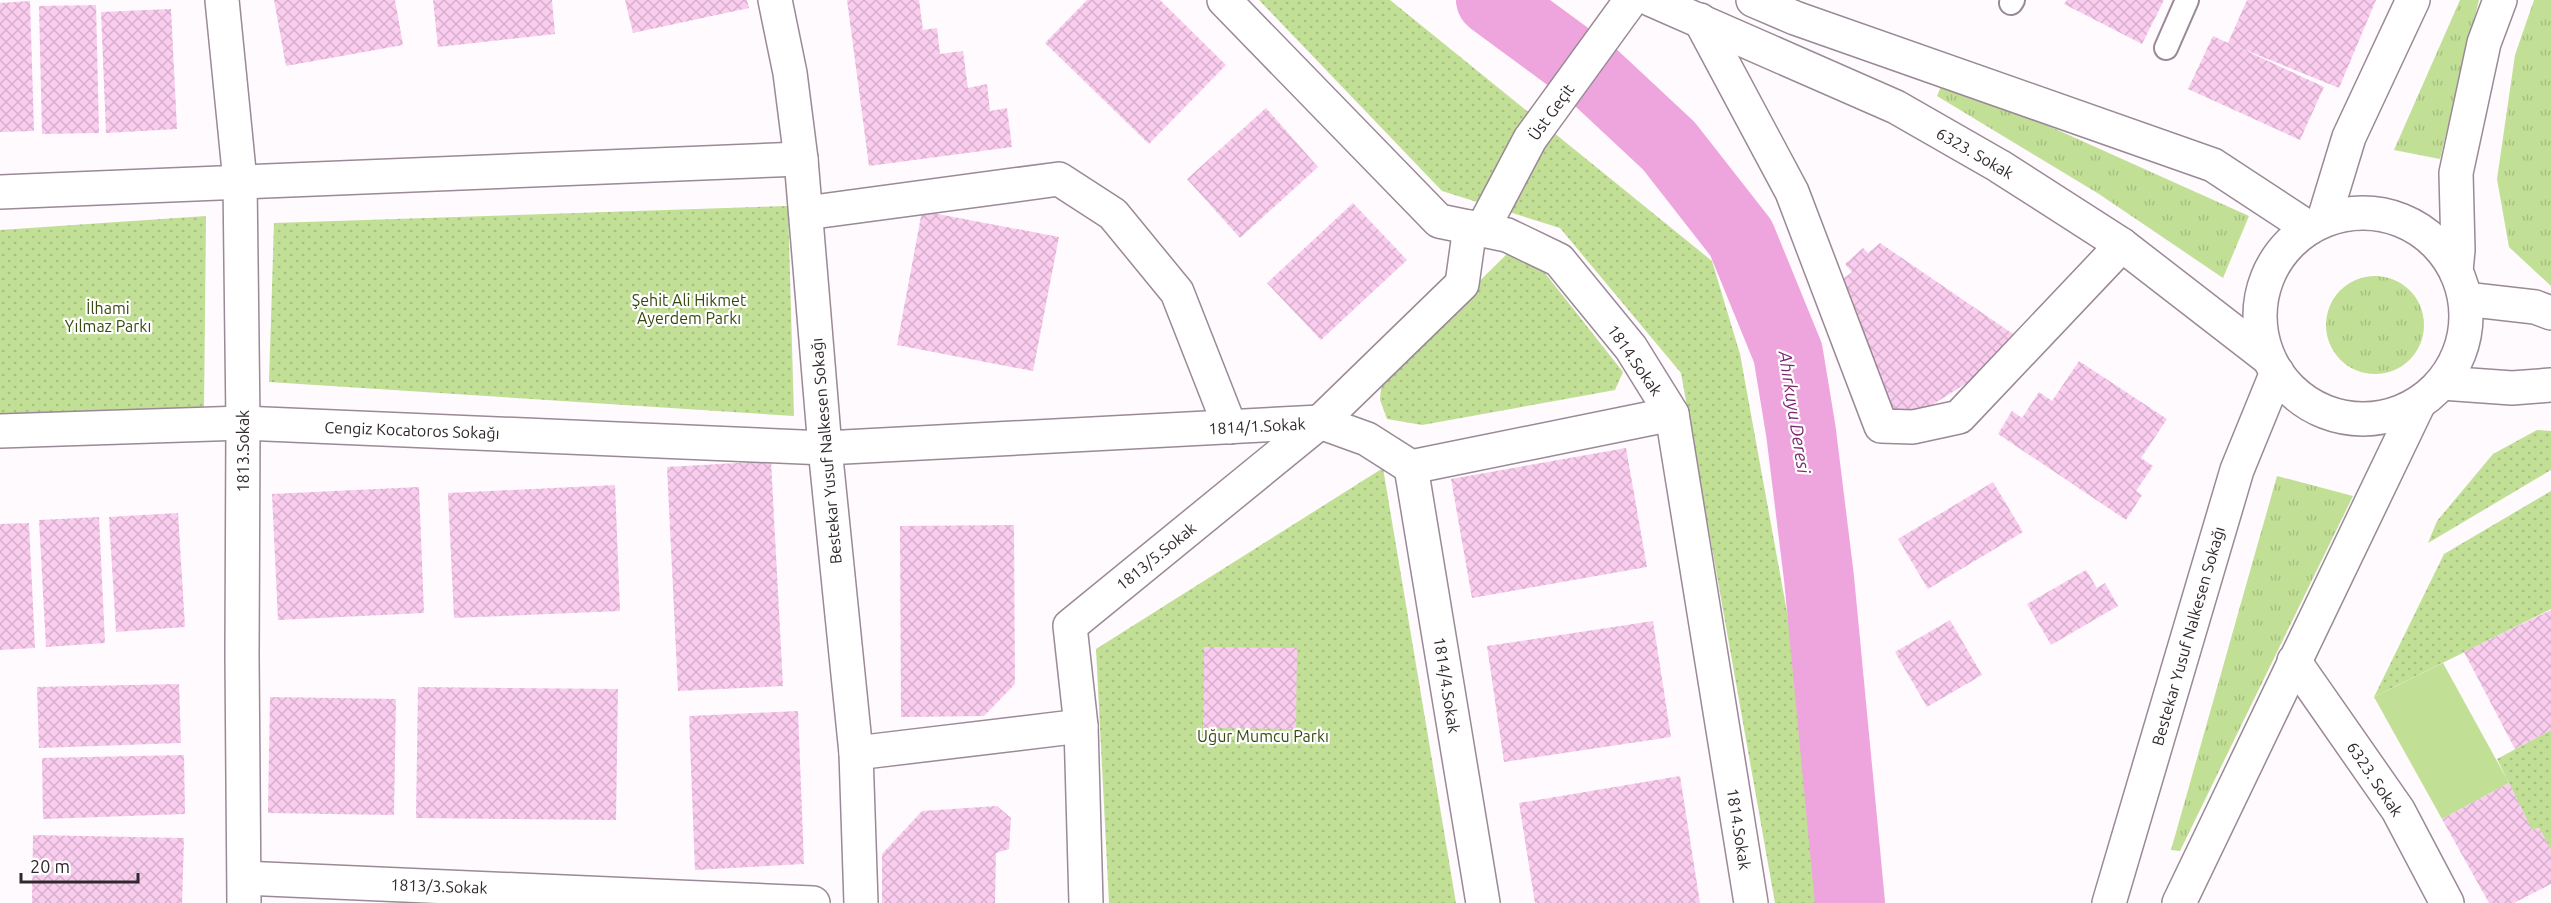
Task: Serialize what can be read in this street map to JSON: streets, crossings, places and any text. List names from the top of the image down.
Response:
{
  "streets": {
    "street": [
      "Üst Geçit",
      "6323. Sokak",
      "1814.Sokak",
      "1814/1.Sokak",
      "Cengiz Kocatoros Sokağı",
      "1813.Sokak",
      "Bestekar Yusuf Nalkesen Sokağı",
      "1813/5.Sokak",
      "1814/4.Sokak",
      "1813/3.Sokak"
    ]
  },
  "crossings": [
    ["Üst Geçit", "1814.Sokak"],
    ["Üst Geçit", "1814/1.Sokak"],
    ["Üst Geçit", "1813/5.Sokak"],
    ["6323. Sokak", "Bestekar Yusuf Nalkesen Sokağı"],
    ["1814/1.Sokak", "Cengiz Kocatoros Sokağı"],
    ["1814/1.Sokak", "Bestekar Yusuf Nalkesen Sokağı"],
    ["1814/1.Sokak", "1813/5.Sokak"],
    ["1814/1.Sokak", "1814/4.Sokak"],
    ["Cengiz Kocatoros Sokağı", "1813.Sokak"],
    ["Cengiz Kocatoros Sokağı", "Bestekar Yusuf Nalkesen Sokağı"],
    ["1813.Sokak", "1813/3.Sokak"]
  ],
  "water": ["Ahırkuyu Deresi"],
  "parks": ["Şehit Ali Hikmet Ayerdem Parkı", "İlhami Yılmaz Parkı", "Uğur Mumcu Parkı"],
  "scale_bar": "20 m"
}
